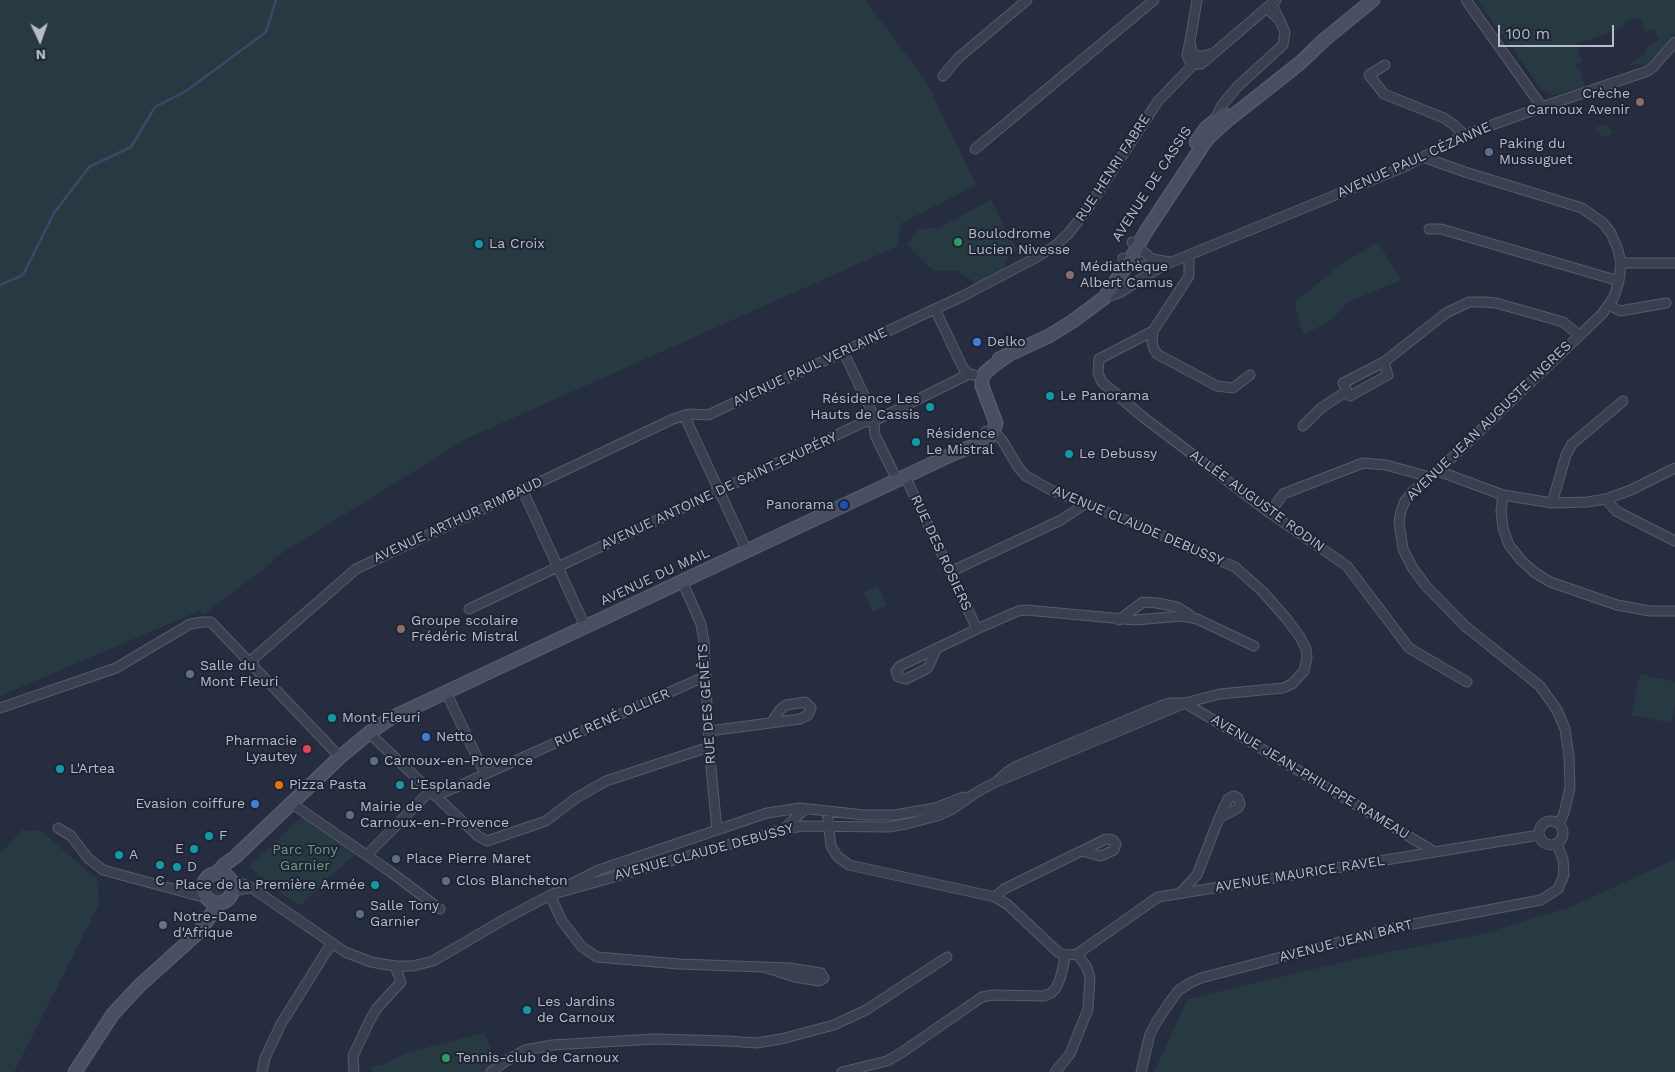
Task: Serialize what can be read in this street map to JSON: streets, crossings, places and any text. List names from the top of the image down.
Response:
{
  "streets": {
    "main road": ["AVENUE DE CASSIS", "AVENUE DU MAIL"],
    "street": [
      "AVENUE PAUL CÉZANNE",
      "RUE HENRI FABRE",
      "AVENUE PAUL VERLAINE",
      "AVENUE JEAN AUGUSTE INGRES",
      "AVENUE ANTOINE DE SAINT-EXUPÉRY",
      "ALLÉE AUGUSTE RODIN",
      "AVENUE ARTHUR RIMBAUD",
      "AVENUE CLAUDE DEBUSSY",
      "RUE DES ROSIERS",
      "RUE DES GENÊTS",
      "RUE RENÉ OLLIER",
      "AVENUE JEAN-PHILIPPE RAMEAU",
      "AVENUE MAURICE RAVEL",
      "AVENUE JEAN BART"
    ]
  },
  "crossings": [
    ["AVENUE PAUL CÉZANNE", "AVENUE DE CASSIS"],
    ["AVENUE PAUL CÉZANNE", "AVENUE JEAN AUGUSTE INGRES"],
    ["RUE HENRI FABRE", "AVENUE PAUL VERLAINE"],
    ["AVENUE DE CASSIS", "AVENUE ANTOINE DE SAINT-EXUPÉRY"],
    ["AVENUE PAUL VERLAINE", "AVENUE ARTHUR RIMBAUD"],
    ["AVENUE PAUL VERLAINE", "RUE DES ROSIERS"],
    ["AVENUE JEAN AUGUSTE INGRES", "AVENUE MAURICE RAVEL"],
    ["AVENUE JEAN AUGUSTE INGRES", "AVENUE JEAN BART"],
    ["AVENUE ANTOINE DE SAINT-EXUPÉRY", "RUE DES ROSIERS"],
    ["AVENUE CLAUDE DEBUSSY", "AVENUE DU MAIL"],
    ["AVENUE CLAUDE DEBUSSY", "RUE DES GENÊTS"],
    ["AVENUE CLAUDE DEBUSSY", "AVENUE JEAN-PHILIPPE RAMEAU"],
    ["RUE DES ROSIERS", "AVENUE DU MAIL"],
    ["AVENUE DU MAIL", "RUE DES GENÊTS"],
    ["RUE DES GENÊTS", "RUE RENÉ OLLIER"],
    ["AVENUE JEAN-PHILIPPE RAMEAU", "AVENUE MAURICE RAVEL"],
    ["AVENUE MAURICE RAVEL", "AVENUE JEAN BART"]
  ],
  "parks": ["Parc Tony Garnier"],
  "places": [
    "Crèche Carnoux Avenir",
    "Paking du Mussuguet",
    "Boulodrome Lucien Nivesse",
    "La Croix",
    "Médiathèque Albert Camus",
    "Delko",
    "Le Panorama",
    "Résidence Les Hauts de Cassis",
    "Résidence Le Mistral",
    "Le Debussy",
    "Panorama",
    "Groupe scolaire Frédéric Mistral",
    "Salle du Mont Fleuri",
    "Mont Fleuri",
    "Netto",
    "Pharmacie Lyautey",
    "Carnoux-en-Provence",
    "L'Artea",
    "Pizza Pasta",
    "L'Esplanade",
    "Evasion coiffure",
    "Mairie de Carnoux-en-Provence",
    "F",
    "E",
    "A",
    "Place Pierre Maret",
    "C",
    "D",
    "Clos Blancheton",
    "Place de la Première Armée",
    "Salle Tony Garnier",
    "Notre-Dame d'Afrique",
    "Les Jardins de Carnoux",
    "Tennis-club de Carnoux"
  ],
  "scale_bar": "100 m",
  "north": "bottom"
}
